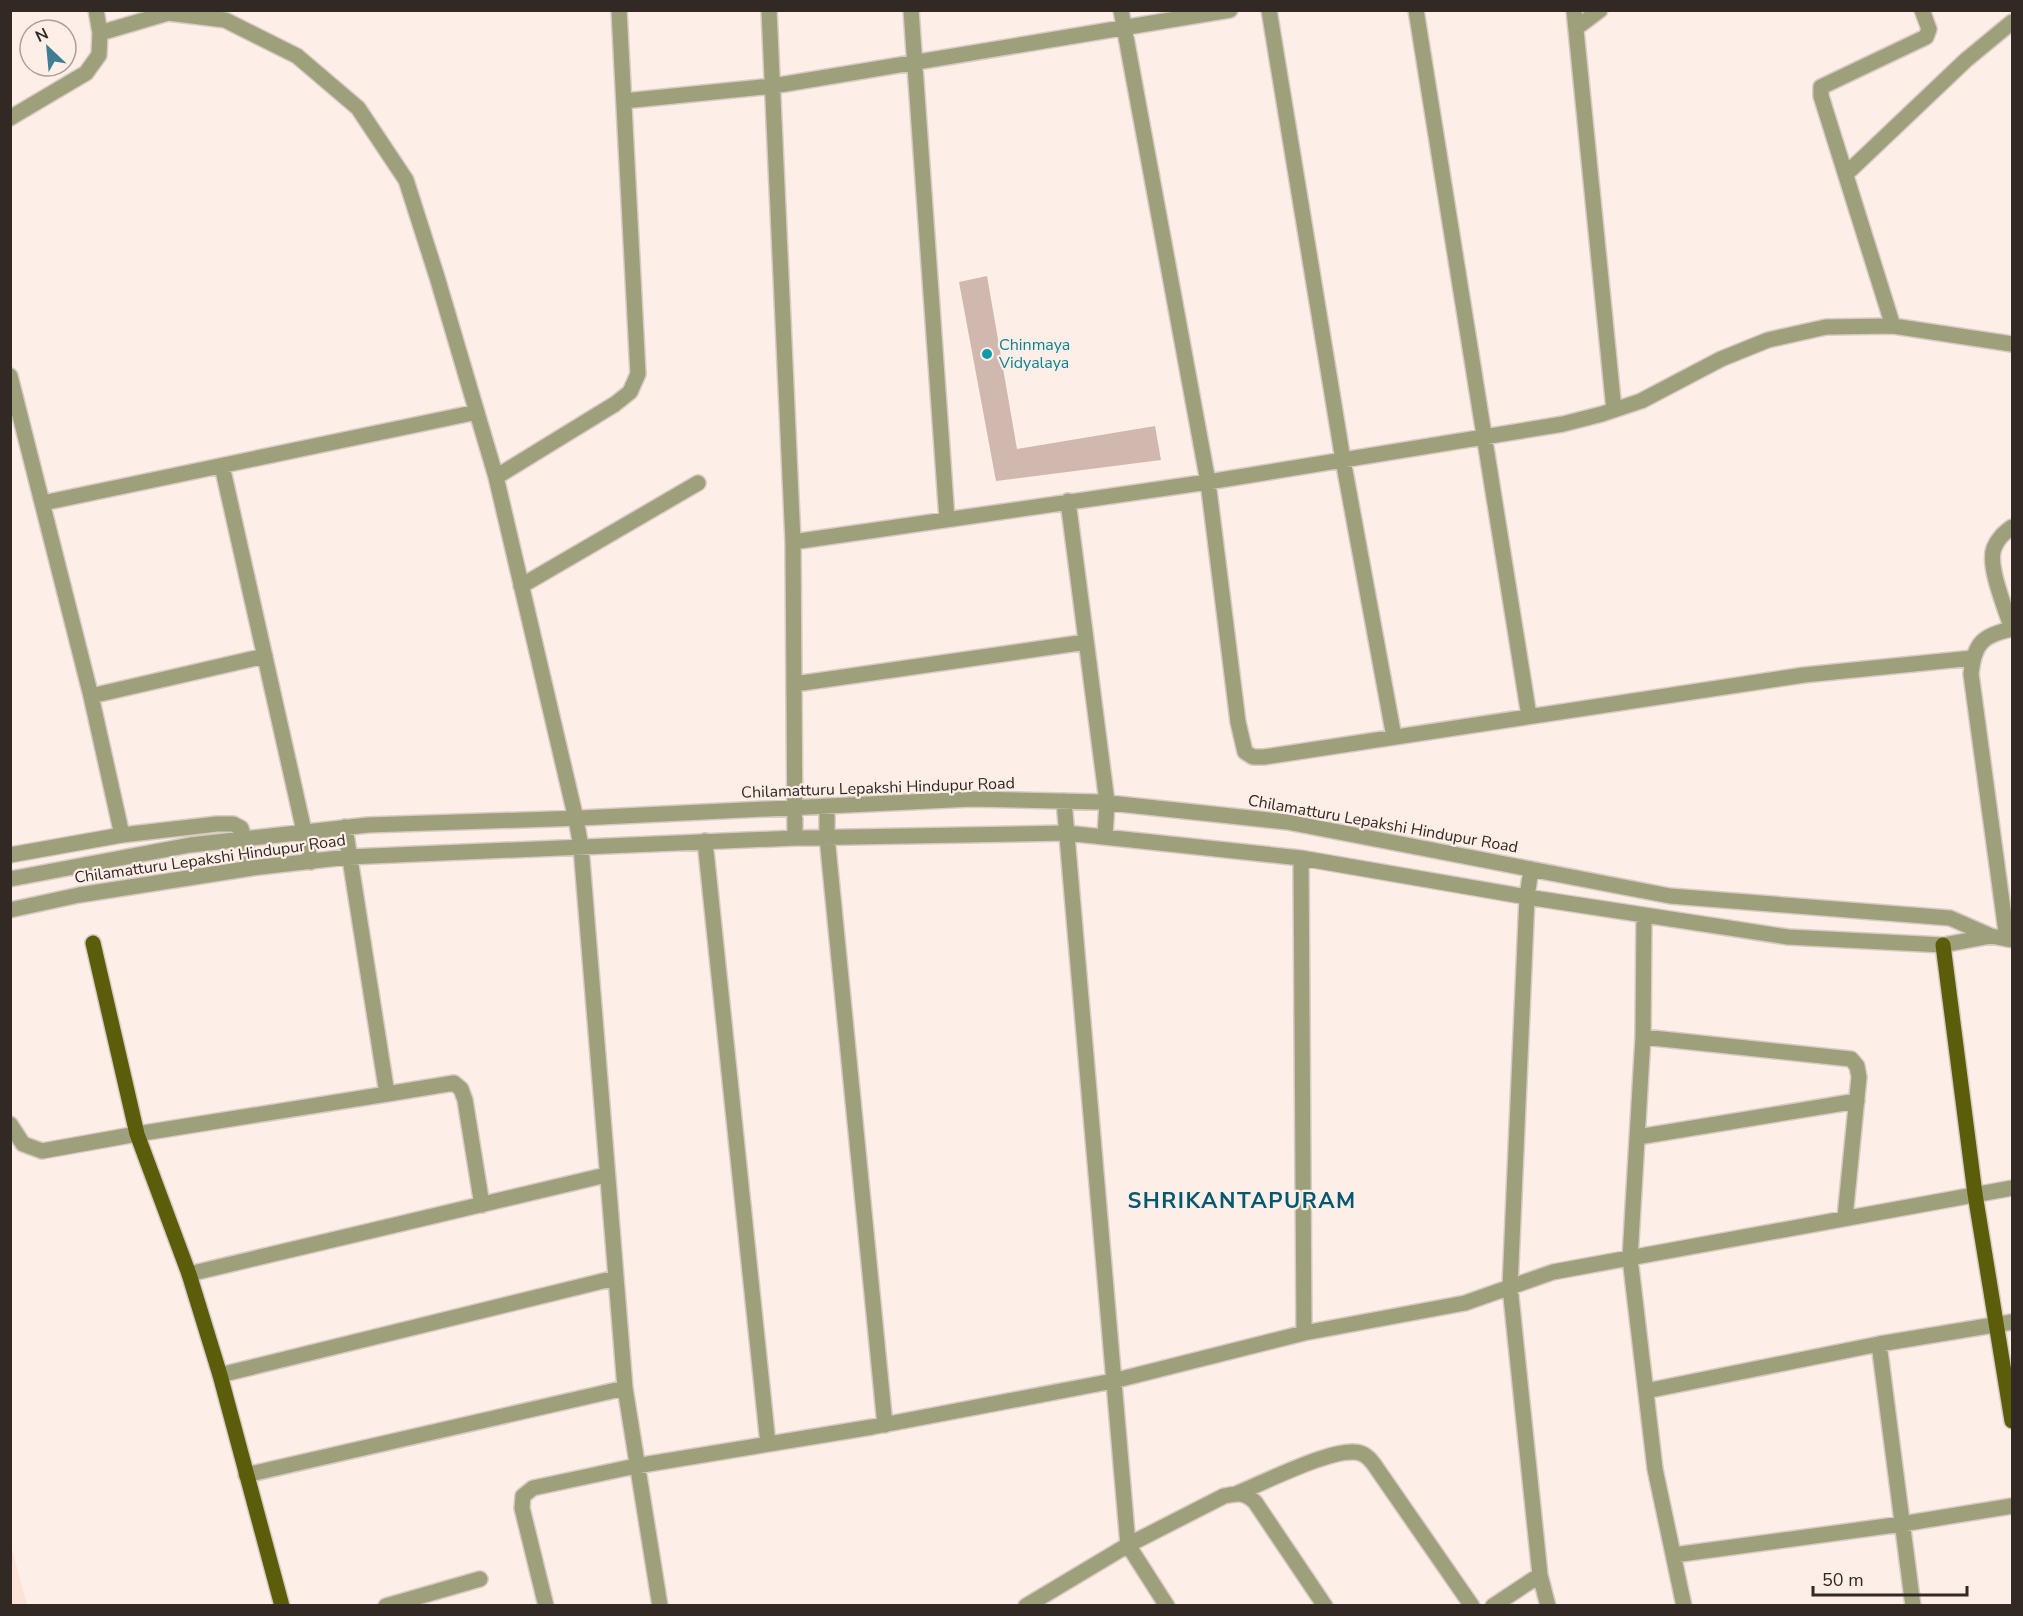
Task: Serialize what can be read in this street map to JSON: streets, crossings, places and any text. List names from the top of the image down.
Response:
{
  "streets": {
    "street": ["Chilamatturu Lepakshi Hindupur Road"]
  },
  "districts": ["SHRIKANTAPURAM"],
  "places": ["Chinmaya Vidyalaya"],
  "scale_bar": "50 m",
  "north": "top left"
}
